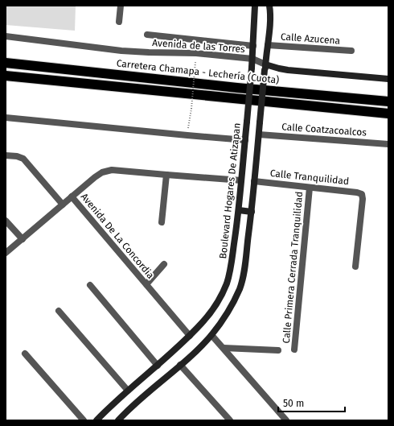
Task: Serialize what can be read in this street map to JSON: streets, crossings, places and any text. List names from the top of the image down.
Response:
{
  "streets": {
    "highway": ["Carretera Chamapa - Lechería (Cuota)"],
    "street": [
      "Calle Azucena",
      "Avenida de las Torres",
      "Calle Coatzacoalcos",
      "Calle Tranquilidad",
      "Boulevard Hogares De Atizapan",
      "Avenida De La Concordia",
      "Calle Primera Cerrada Tranquilidad"
    ]
  },
  "crossings": [
    ["Avenida de las Torres", "Boulevard Hogares De Atizapan"],
    ["Calle Tranquilidad", "Calle Primera Cerrada Tranquilidad"],
    ["Boulevard Hogares De Atizapan", "Avenida De La Concordia"]
  ],
  "scale_bar": "50 m"
}
